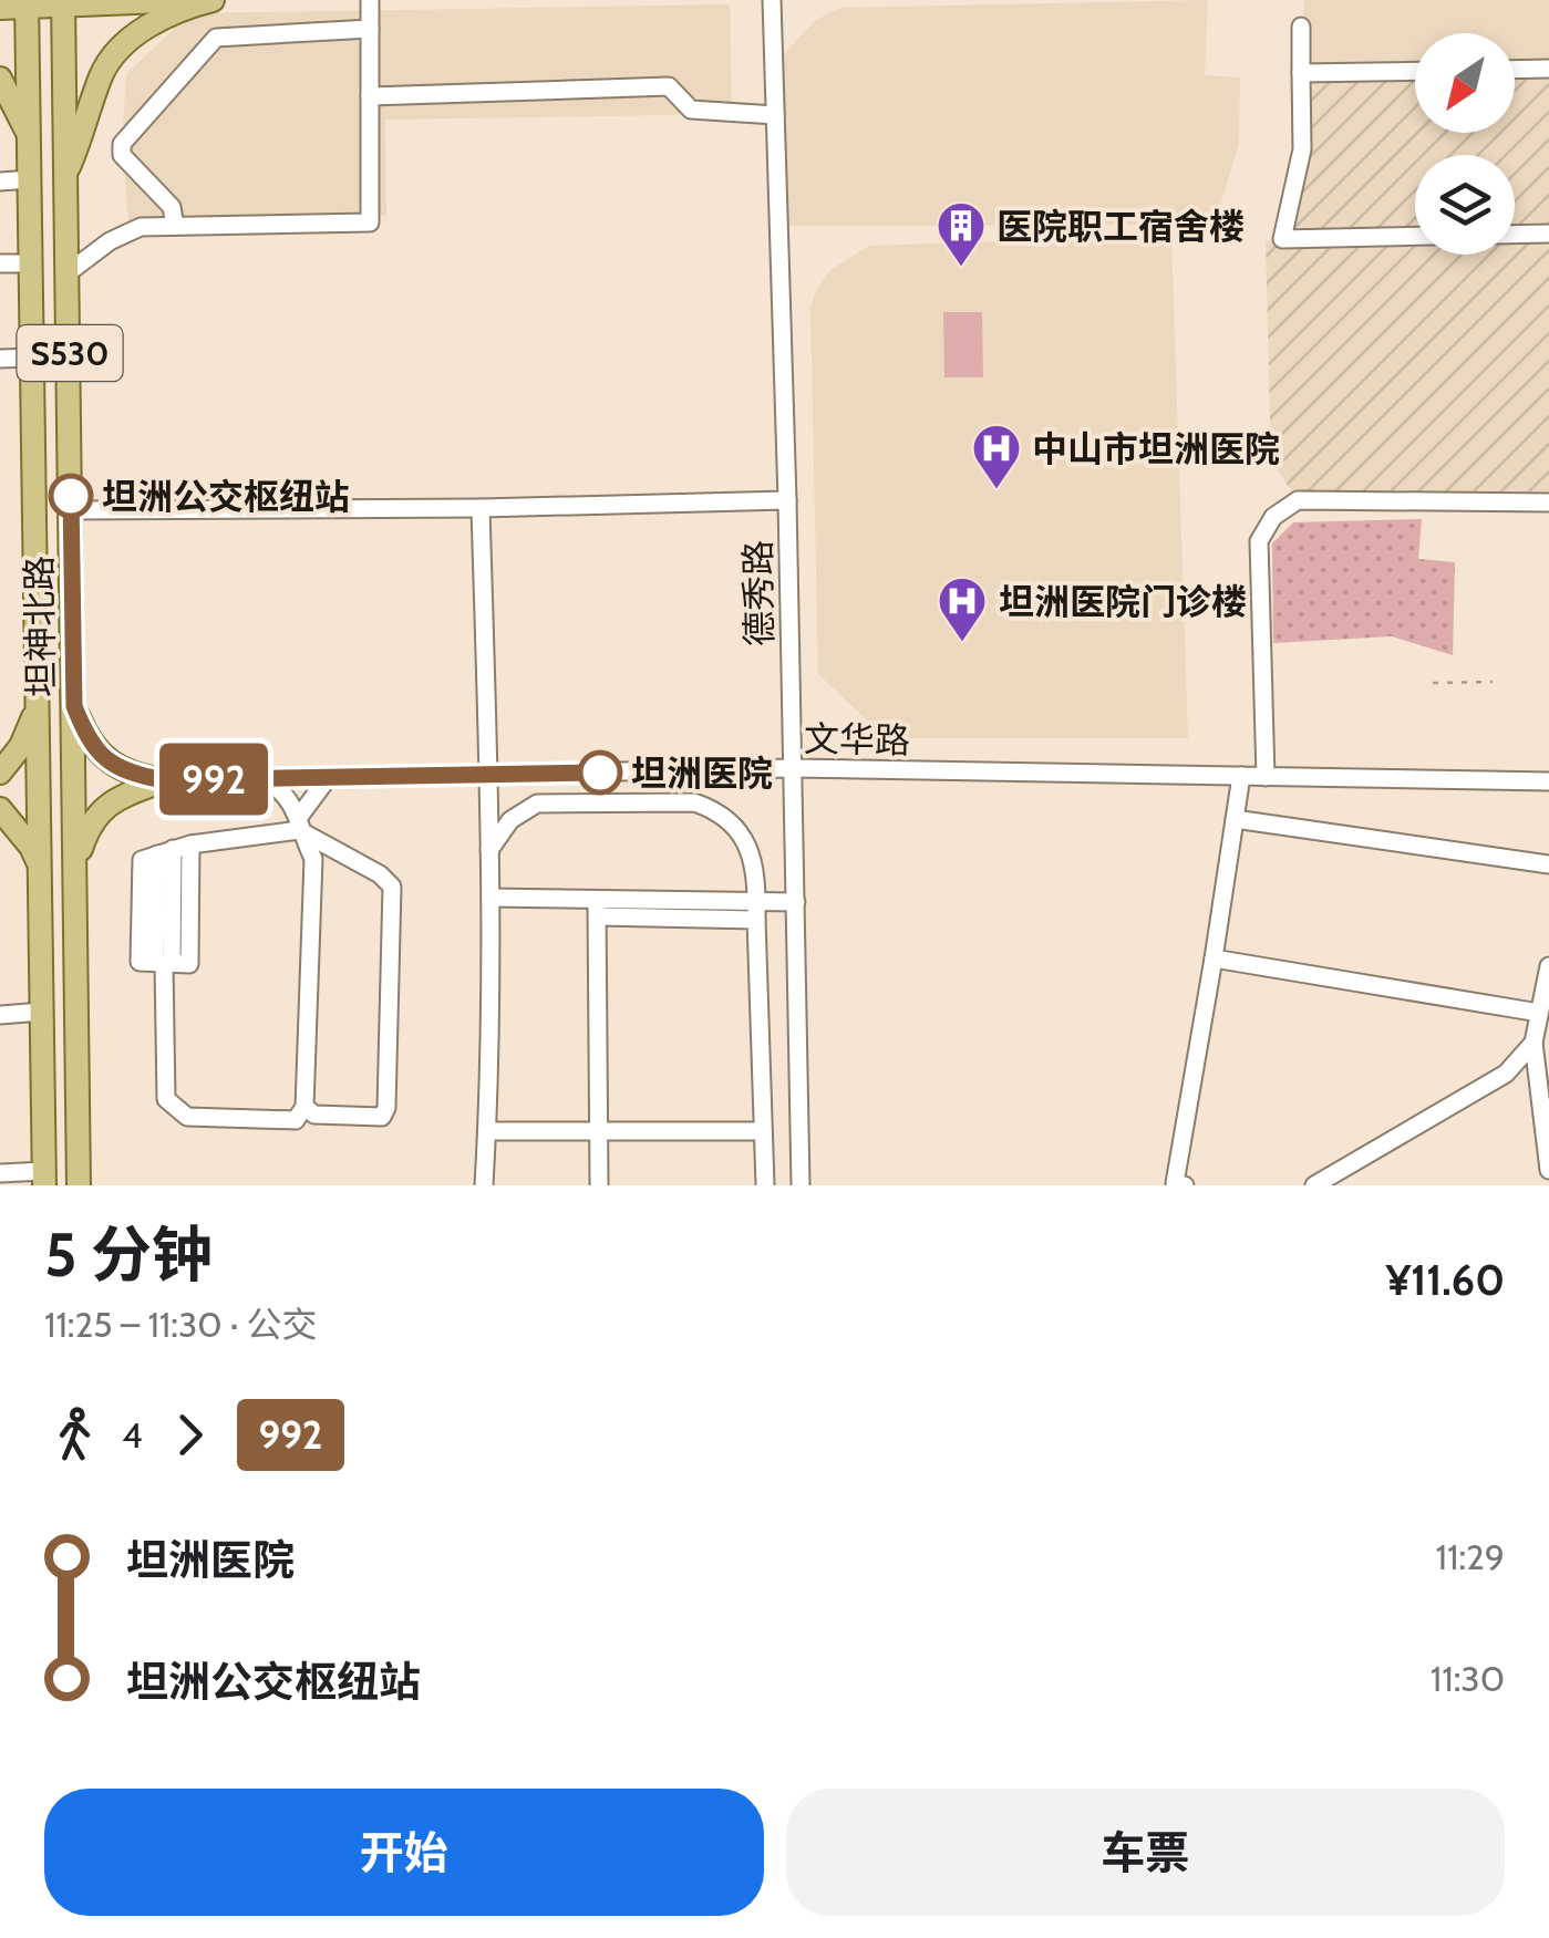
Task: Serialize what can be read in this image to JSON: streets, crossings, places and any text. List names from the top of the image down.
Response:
{
  "streets": {
    "main road": ["S530", "坦神北路"],
    "street": ["德秀路", "文华路"]
  },
  "crossings": [
    ["德秀路", "文华路"]
  ],
  "places": {
    "building": ["医院职工宿舍楼"],
    "hospital": ["中山市坦洲医院", "坦洲医院门诊楼"],
    "other": ["坦洲公交枢纽站", "坦洲医院"]
  },
  "lines": ["bus line 992"],
  "north": "bottom left",
  "page": {
    "on_map": "992",
    "heading": ["5 分钟", "11:25 – 11:30 · 公交", "¥11.60"],
    "legs": ["4", "992"],
    "list": [
      {
        "name": "坦洲医院",
        "value": "11:29"
      },
      {
        "name": "坦洲公交枢纽站",
        "value": "11:30"
      }
    ],
    "buttons": ["开始", "车票"]
  }
}
